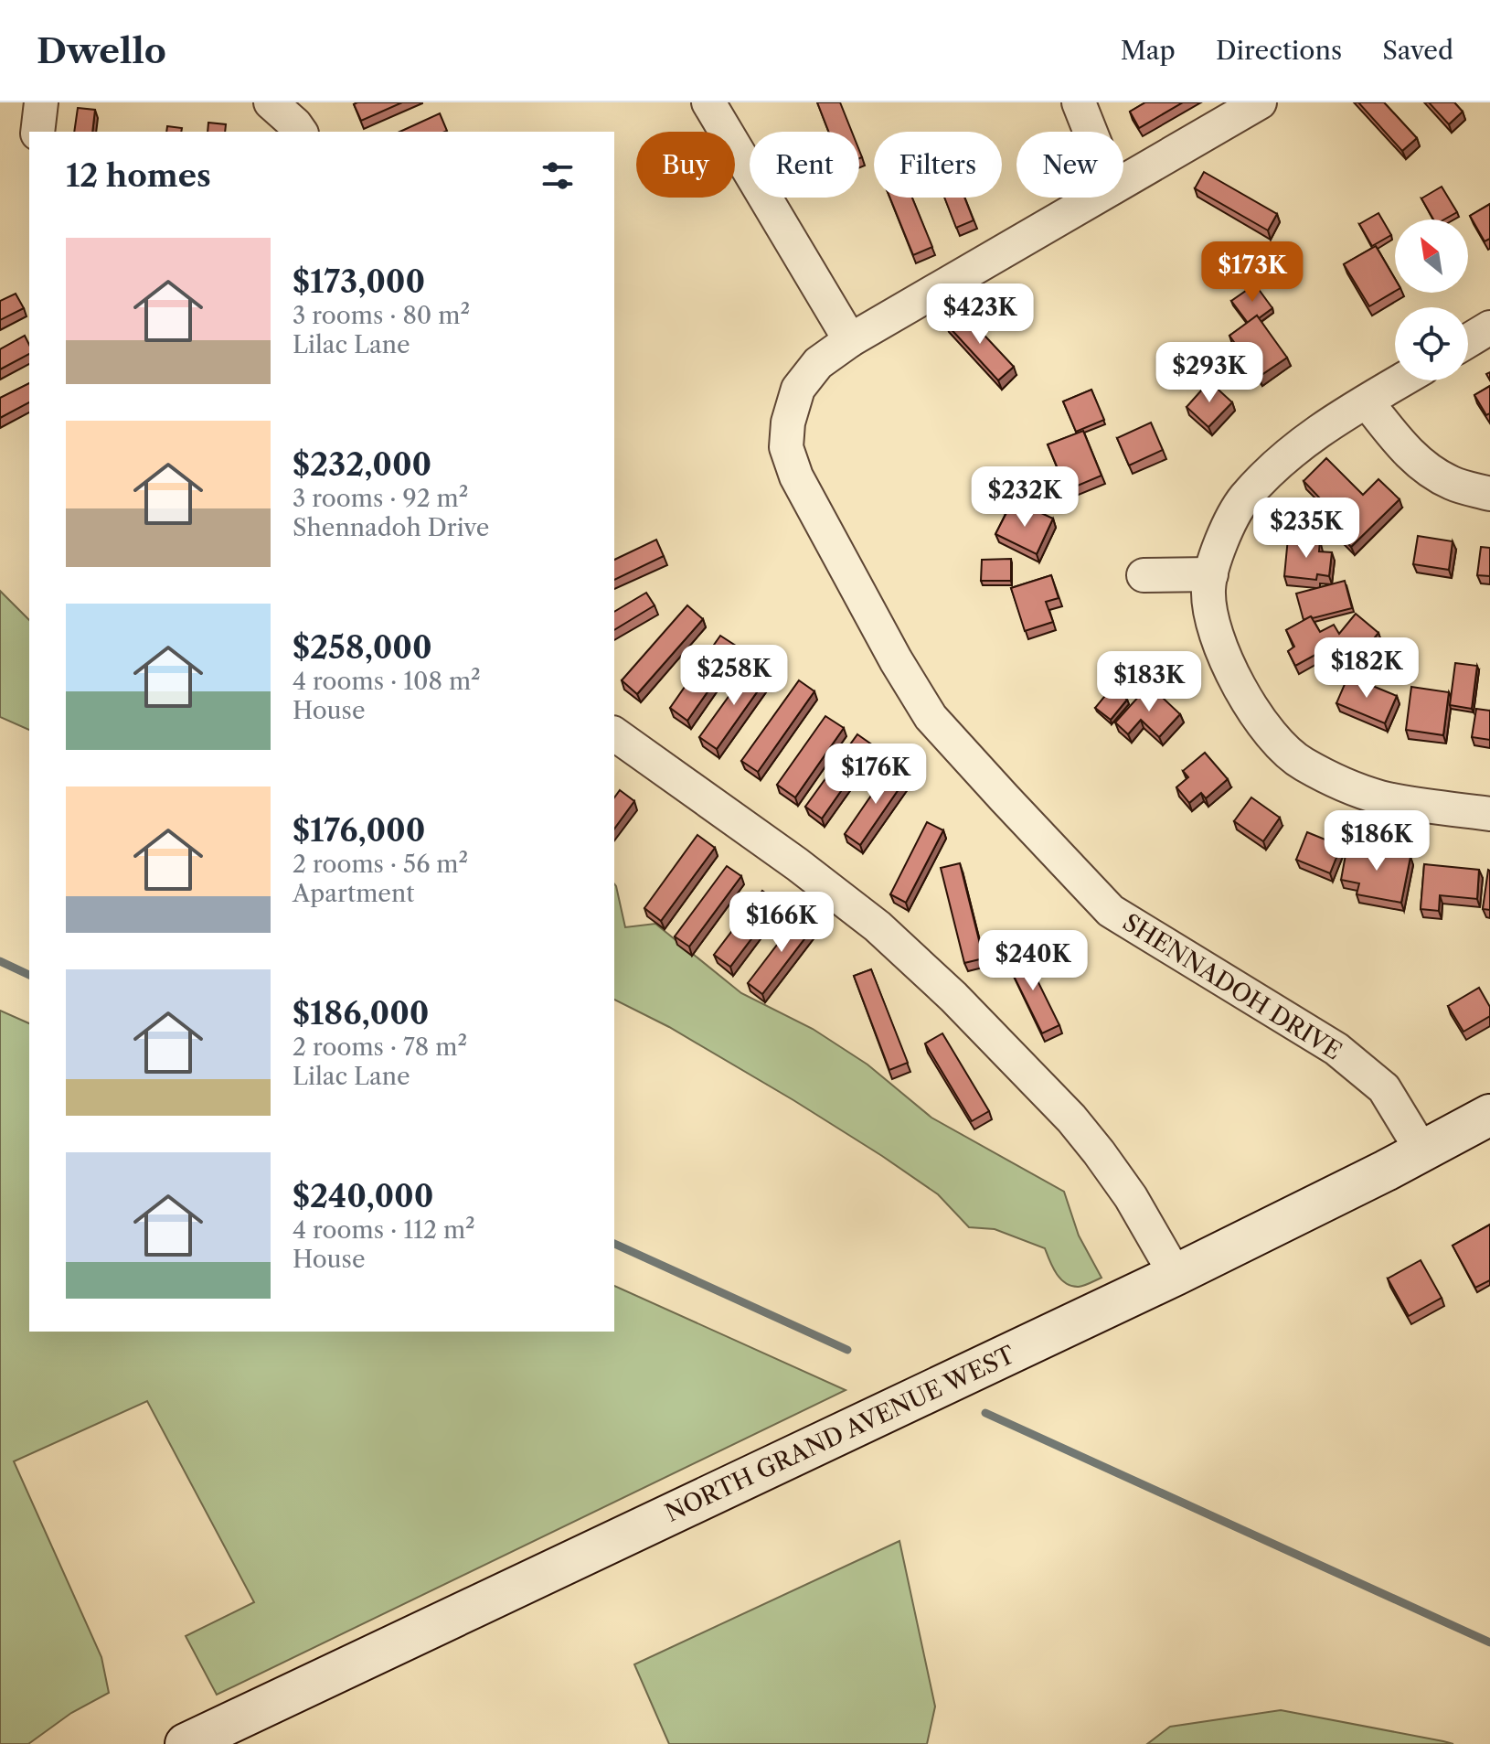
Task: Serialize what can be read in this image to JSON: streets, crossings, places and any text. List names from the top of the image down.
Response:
{
  "streets": {
    "main road": ["NORTH GRAND AVENUE WEST"],
    "street": ["SHENNADOH DRIVE"]
  },
  "crossings": [
    ["SHENNADOH DRIVE", "NORTH GRAND AVENUE WEST"]
  ],
  "north": "top left",
  "page": {
    "header": "Dwello",
    "nav": ["Map", "Directions", "Saved"],
    "chip": [
      "Buy",
      "Rent",
      "Filters",
      "New"
    ],
    "heading": "12 homes",
    "list": [
      {
        "name": "$173,000",
        "note": "3 rooms · 80 m² · Lilac Lane"
      },
      {
        "name": "$232,000",
        "note": "3 rooms · 92 m² · Shennadoh Drive"
      },
      {
        "name": "$258,000",
        "note": "4 rooms · 108 m² · House"
      },
      {
        "name": "$176,000",
        "note": "2 rooms · 56 m² · Apartment"
      },
      {
        "name": "$186,000",
        "note": "2 rooms · 78 m² · Lilac Lane"
      },
      {
        "name": "$240,000",
        "note": "4 rooms · 112 m² · House"
      }
    ],
    "price": [
      "$173K",
      "$423K",
      "$293K",
      "$232K",
      "$235K",
      "$182K",
      "$258K",
      "$183K",
      "$176K",
      "$186K",
      "$166K",
      "$240K"
    ]
  }
}
